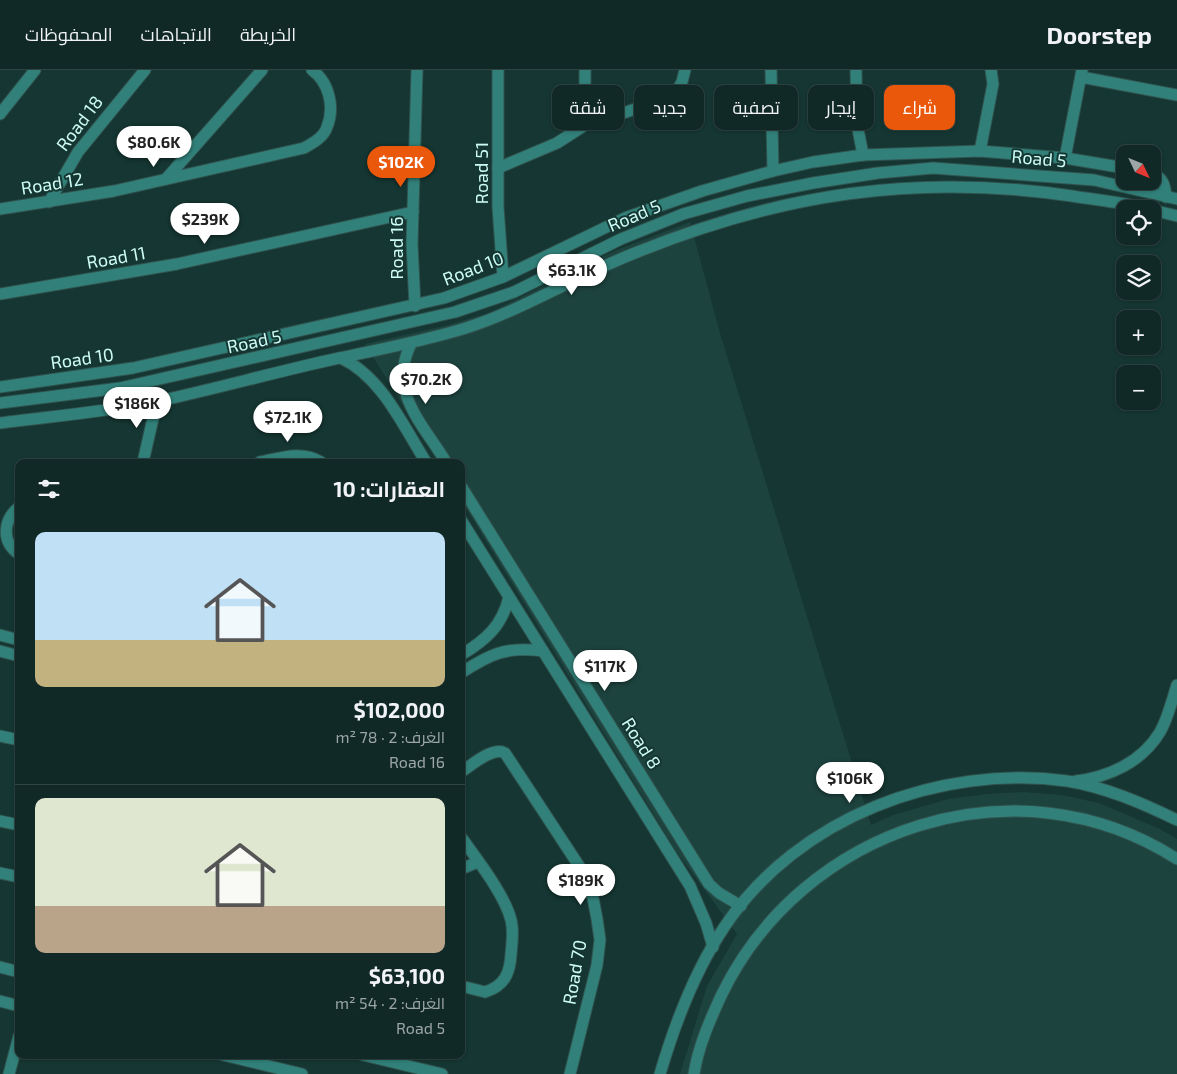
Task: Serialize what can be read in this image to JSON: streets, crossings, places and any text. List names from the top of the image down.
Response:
{
  "streets": {
    "street": [
      "Road 18",
      "Road 5",
      "Road 51",
      "Road 12",
      "Road 16",
      "Road 11",
      "Road 10",
      "Road 8",
      "Road 70"
    ]
  },
  "crossings": [
    ["Road 18", "Road 12"],
    ["Road 51", "Road 10"],
    ["Road 16", "Road 11"],
    ["Road 16", "Road 10"]
  ],
  "north": "bottom right",
  "page": {
    "header": "Doorstep",
    "nav": ["الخريطة", "الاتجاهات", "المحفوظات"],
    "chip": [
      "شراء",
      "إيجار",
      "تصفية",
      "جديد",
      "شقة"
    ],
    "price": [
      "$80.6K",
      "$102K",
      "$239K",
      "$63.1K",
      "$70.2K",
      "$186K",
      "$72.1K",
      "$117K",
      "$106K",
      "$189K"
    ],
    "map_buttons": ["+", "−"],
    "heading": "العقارات: 10",
    "list": [
      {
        "name": "$102,000",
        "note": "الغرف: 2 · 78 m² · Road 16"
      },
      {
        "name": "$63,100",
        "note": "الغرف: 2 · 54 m² · Road 5"
      }
    ]
  }
}
